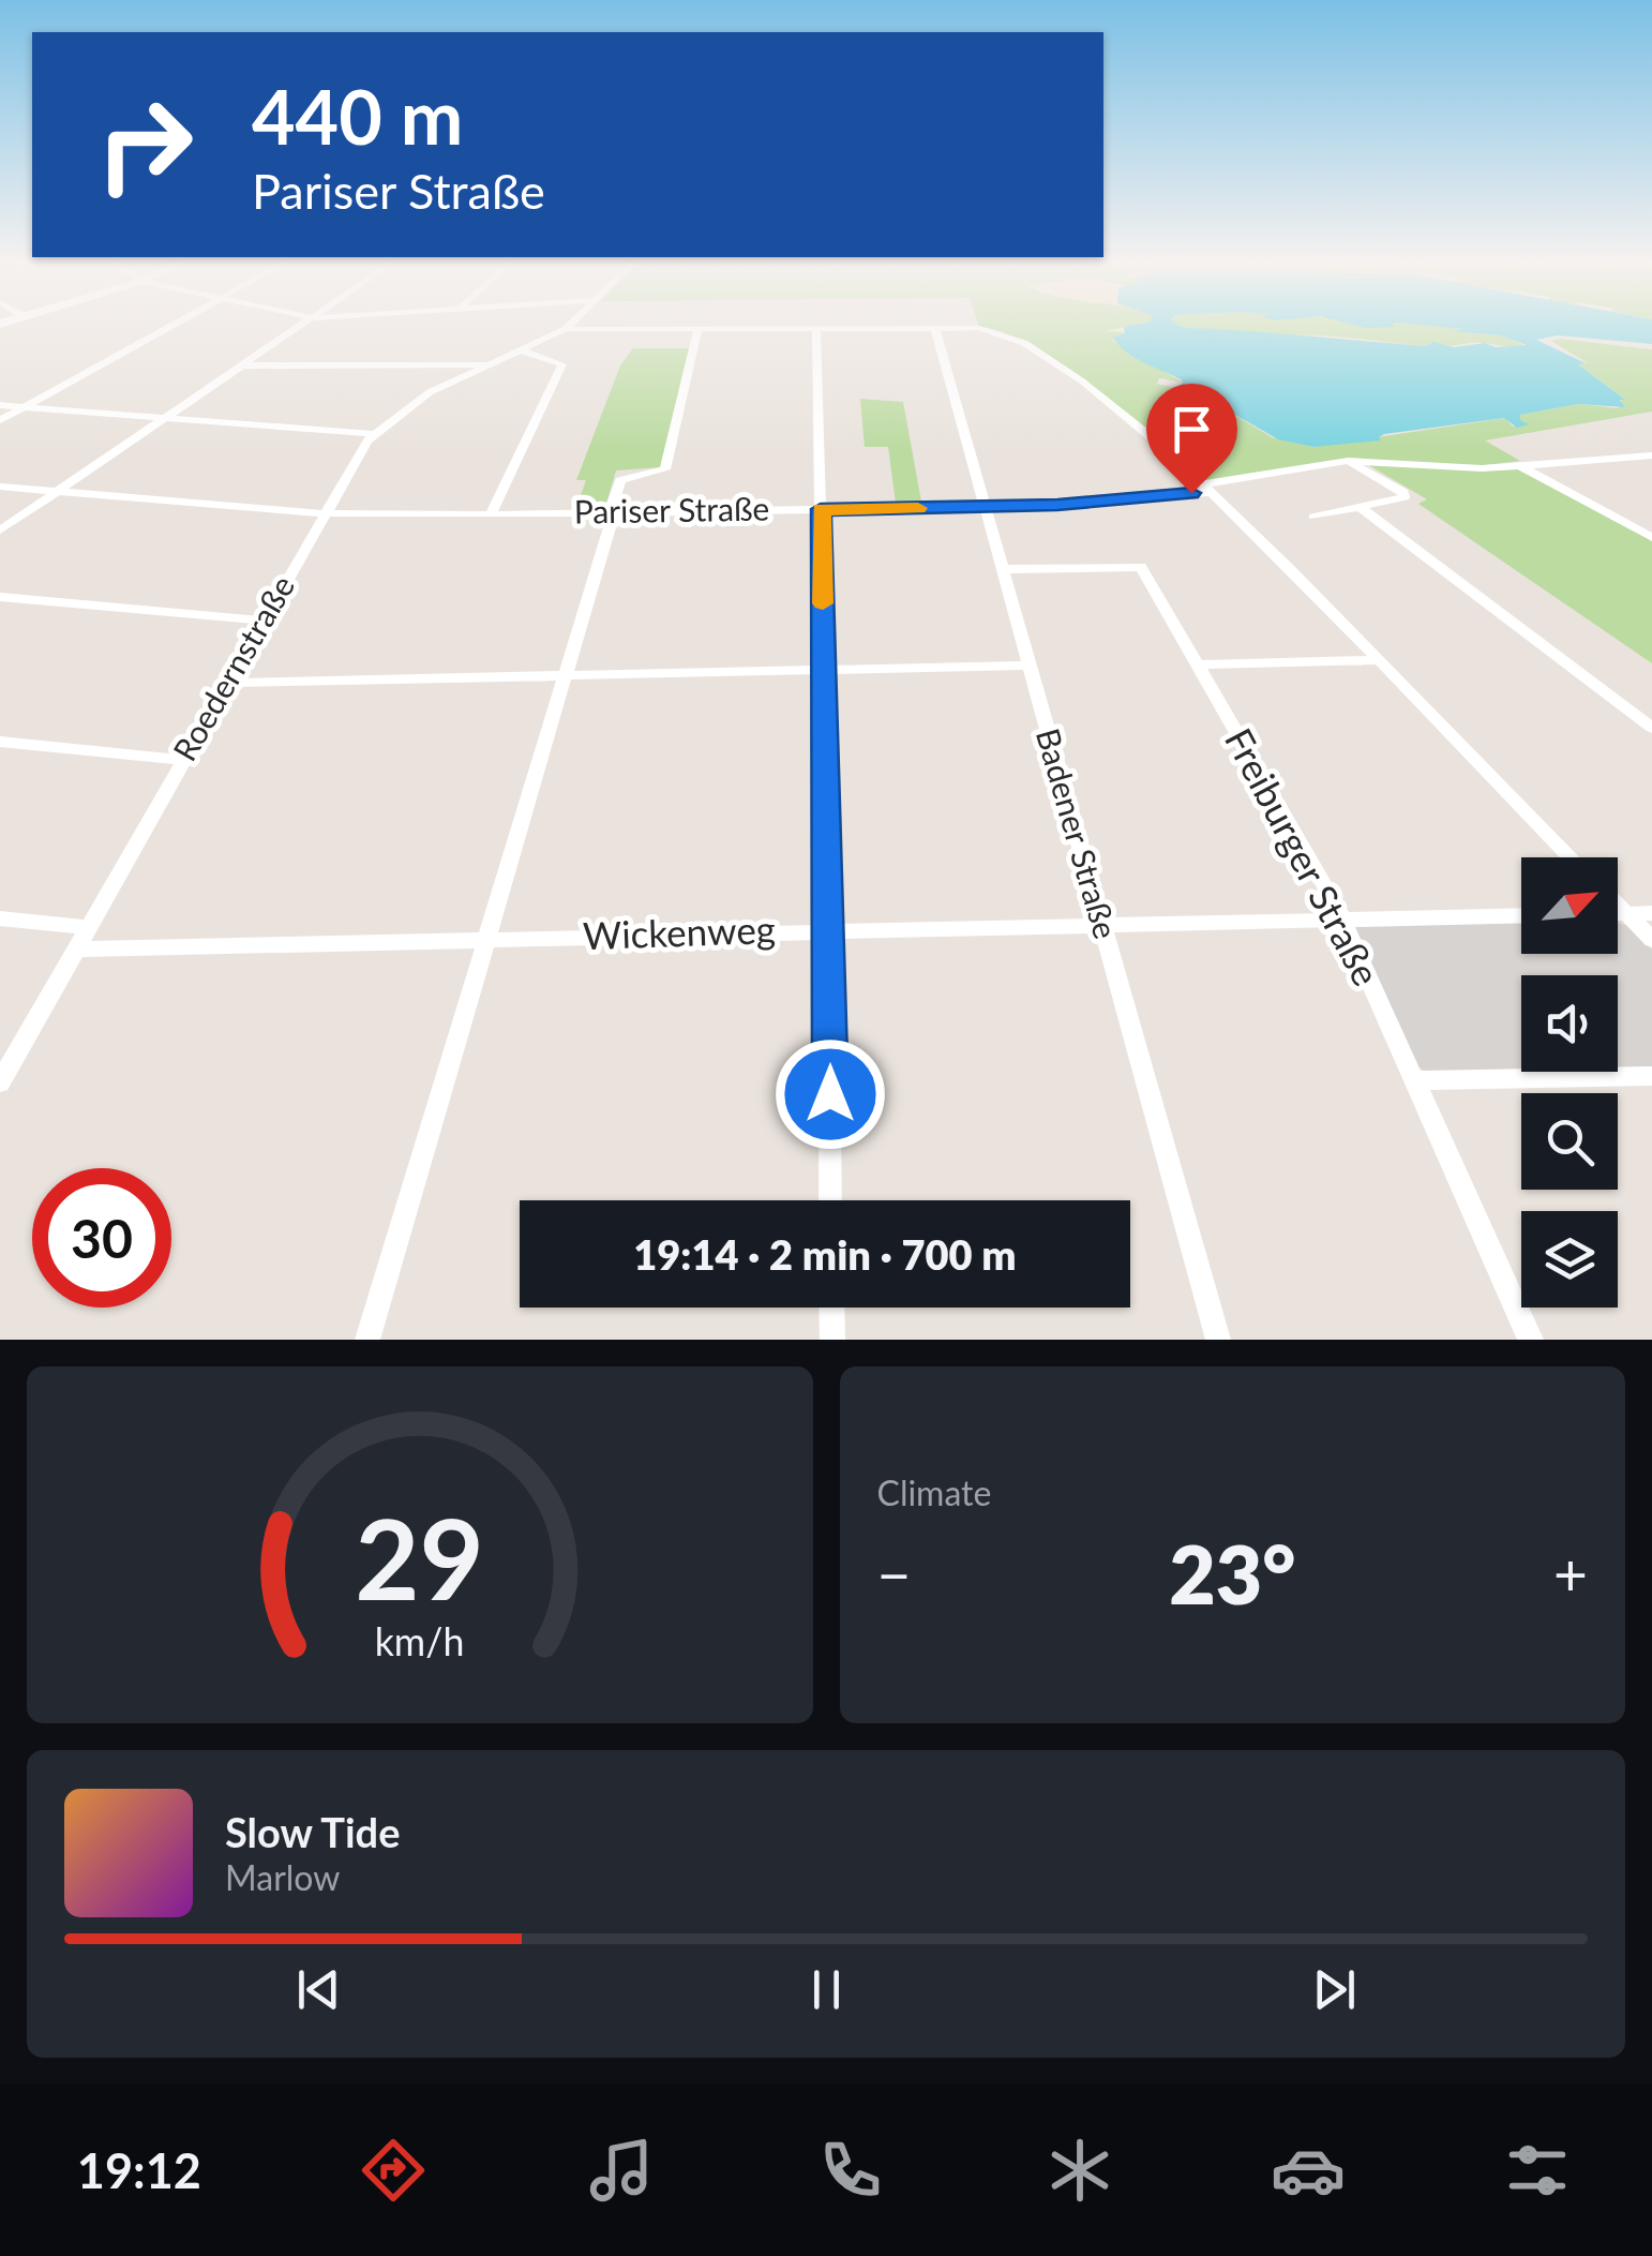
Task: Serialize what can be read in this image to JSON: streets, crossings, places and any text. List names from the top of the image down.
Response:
{
  "streets": {
    "street": [
      "Pariser Straße",
      "Roedernstraße",
      "Badener Straße",
      "Freiburger Straße",
      "Wickenweg"
    ]
  },
  "crossings": [
    ["Pariser Straße", "Roedernstraße"],
    ["Pariser Straße", "Badener Straße"],
    ["Roedernstraße", "Wickenweg"],
    ["Badener Straße", "Freiburger Straße"],
    ["Badener Straße", "Wickenweg"],
    ["Freiburger Straße", "Wickenweg"]
  ],
  "north": "top right",
  "page": {
    "turn": ["440 m", "Pariser Straße"],
    "limit": "30",
    "trip": "19:14 · 2 min · 700 m",
    "tile": "Climate",
    "heat": ["−", "23°", "+"],
    "song": ["Slow Tide", "Marlow"],
    "tabs": "19:12",
    "gauge": ["29", "km/h"]
  }
}
